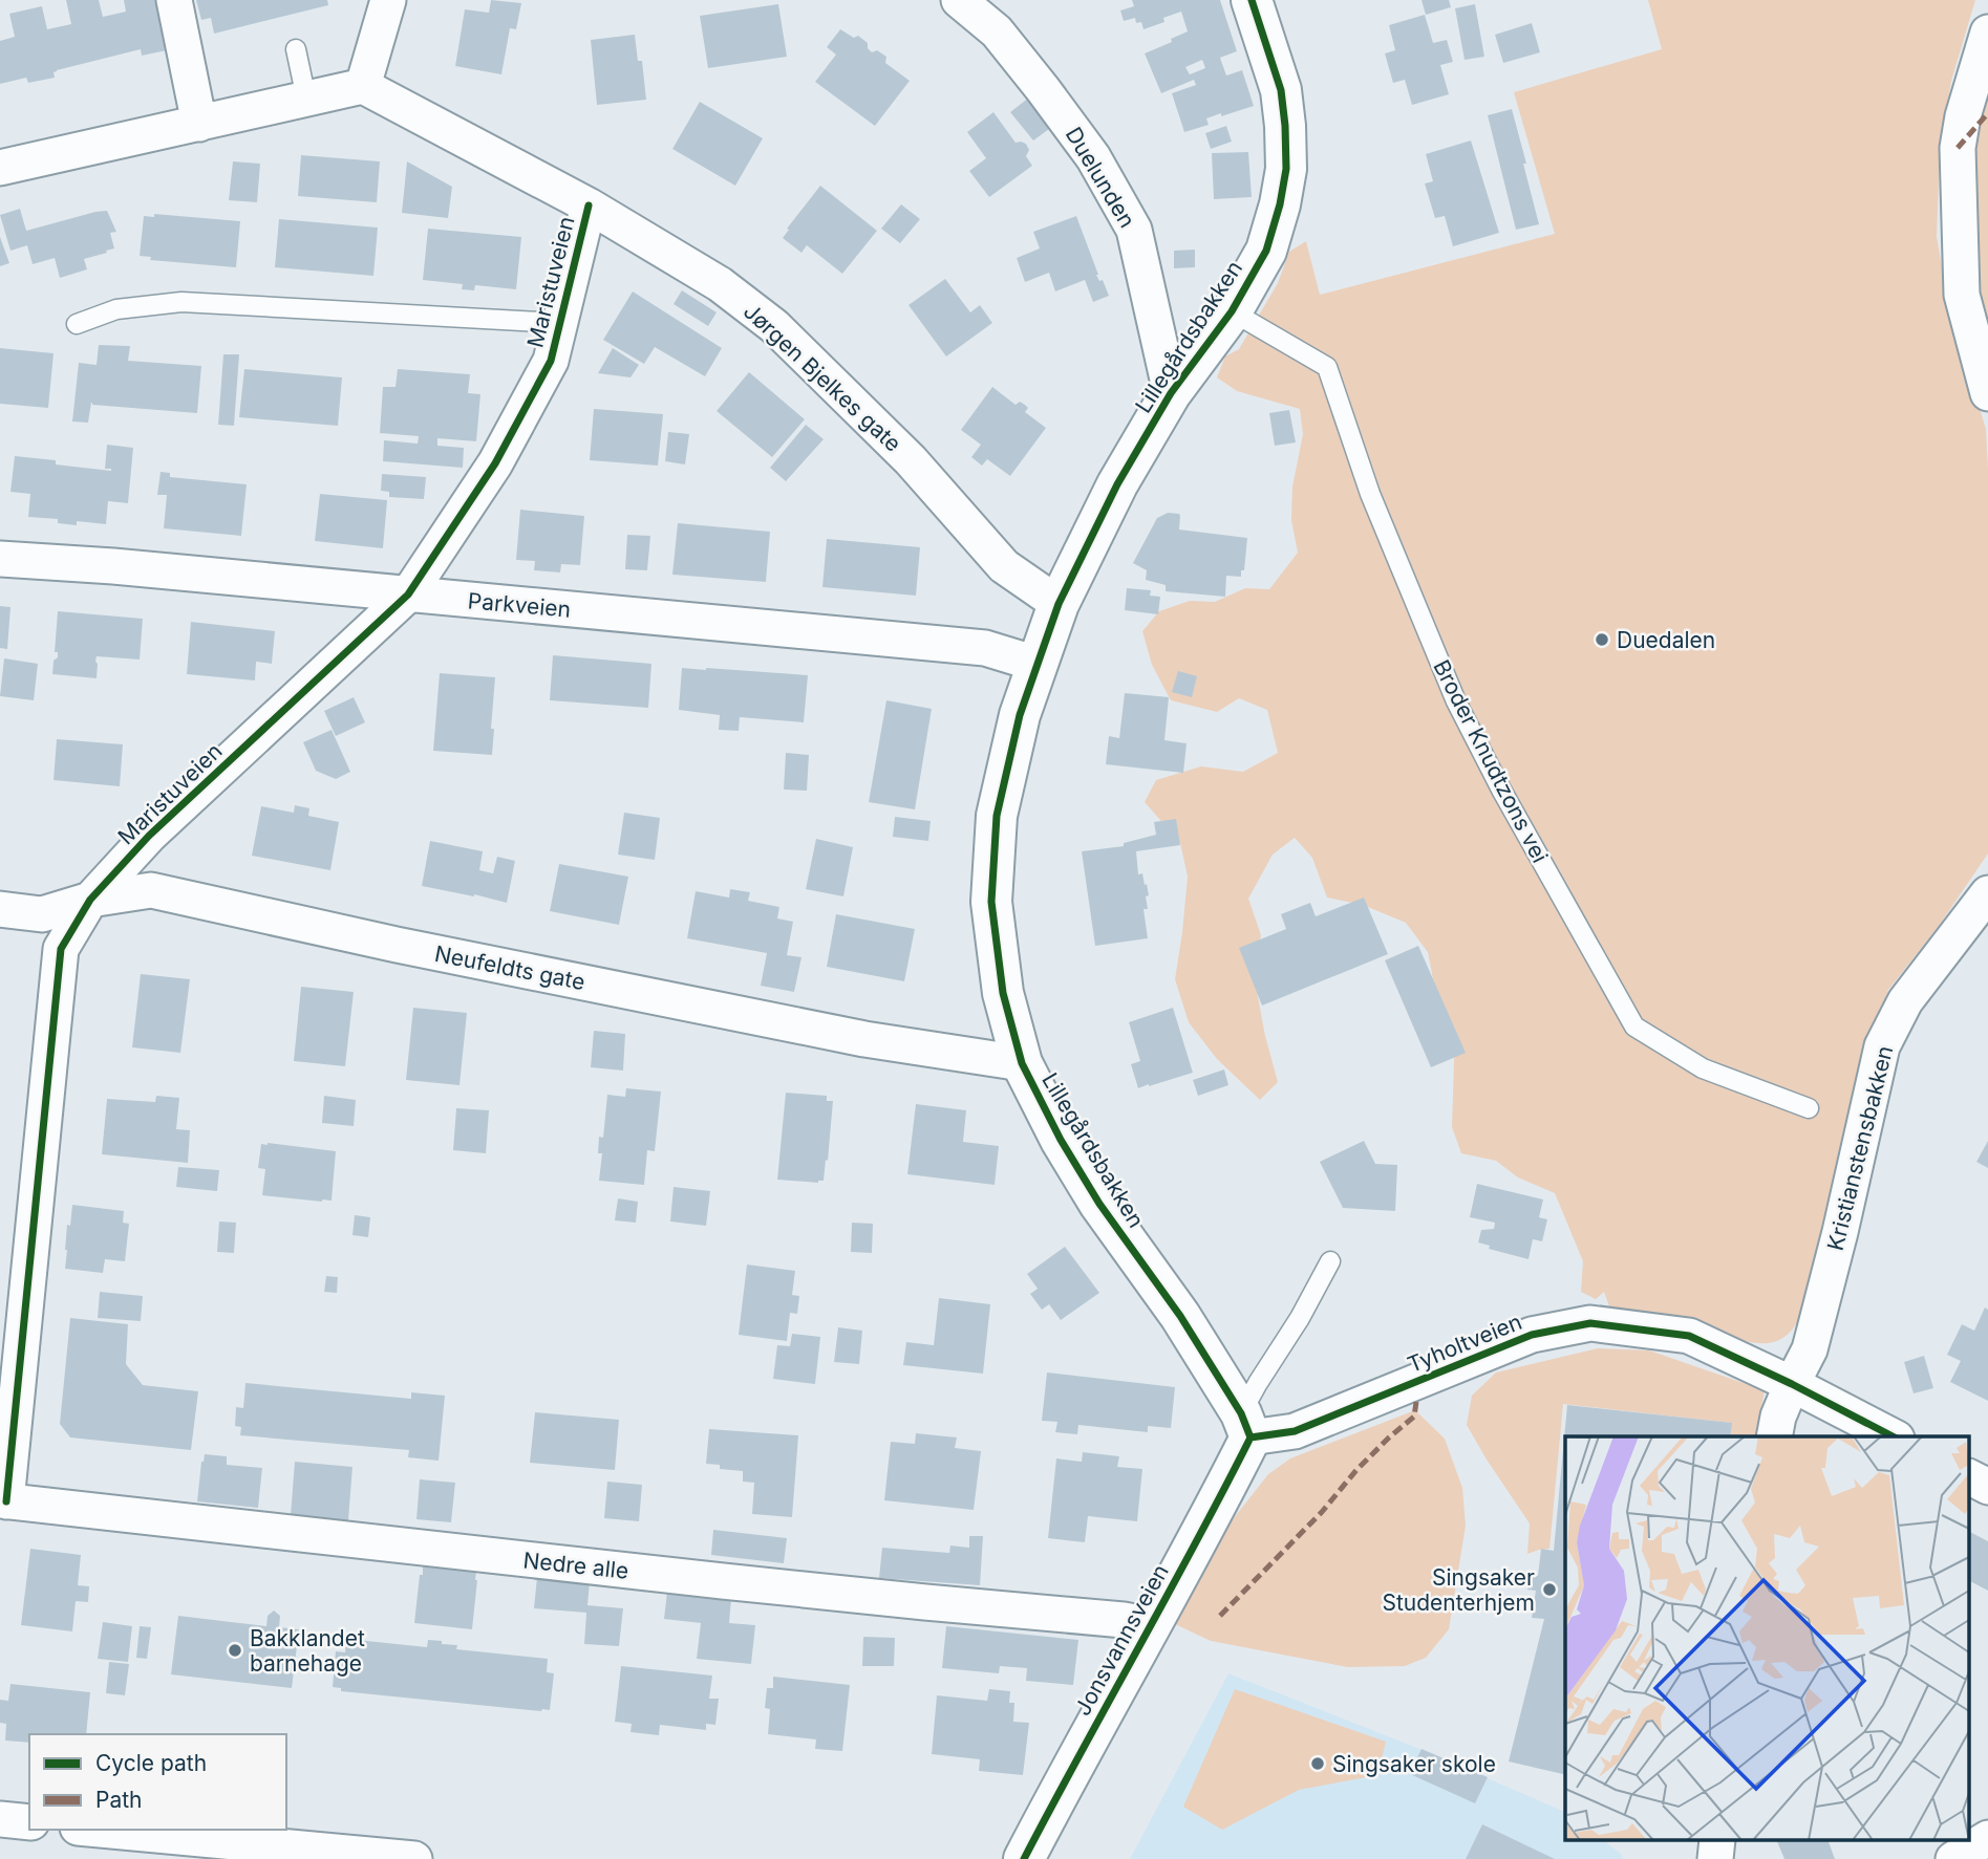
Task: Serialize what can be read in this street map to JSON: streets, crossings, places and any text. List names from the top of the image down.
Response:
{
  "streets": {
    "street": [
      "Duelunden",
      "Maristuveien",
      "Lillegårdsbakken",
      "Jørgen Bjelkes gate",
      "Parkveien",
      "Neufeldts gate",
      "Kristianstensbakken",
      "Tyholtveien",
      "Nedre alle",
      "Jonsvannsveien"
    ],
    "lane": ["Broder Knudtzons vei"]
  },
  "crossings": [
    ["Duelunden", "Lillegårdsbakken"],
    ["Maristuveien", "Jørgen Bjelkes gate"],
    ["Maristuveien", "Parkveien"],
    ["Maristuveien", "Neufeldts gate"],
    ["Maristuveien", "Nedre alle"],
    ["Lillegårdsbakken", "Jørgen Bjelkes gate"],
    ["Lillegårdsbakken", "Parkveien"],
    ["Lillegårdsbakken", "Broder Knudtzons vei"],
    ["Lillegårdsbakken", "Neufeldts gate"],
    ["Lillegårdsbakken", "Tyholtveien"],
    ["Lillegårdsbakken", "Jonsvannsveien"],
    ["Kristianstensbakken", "Tyholtveien"],
    ["Tyholtveien", "Jonsvannsveien"],
    ["Nedre alle", "Jonsvannsveien"]
  ],
  "places": [
    "Duedalen",
    "Singsaker Studenterhjem",
    "Bakklandet barnehage",
    "Singsaker skole"
  ],
  "legend": ["Cycle path", "Path"]
}
